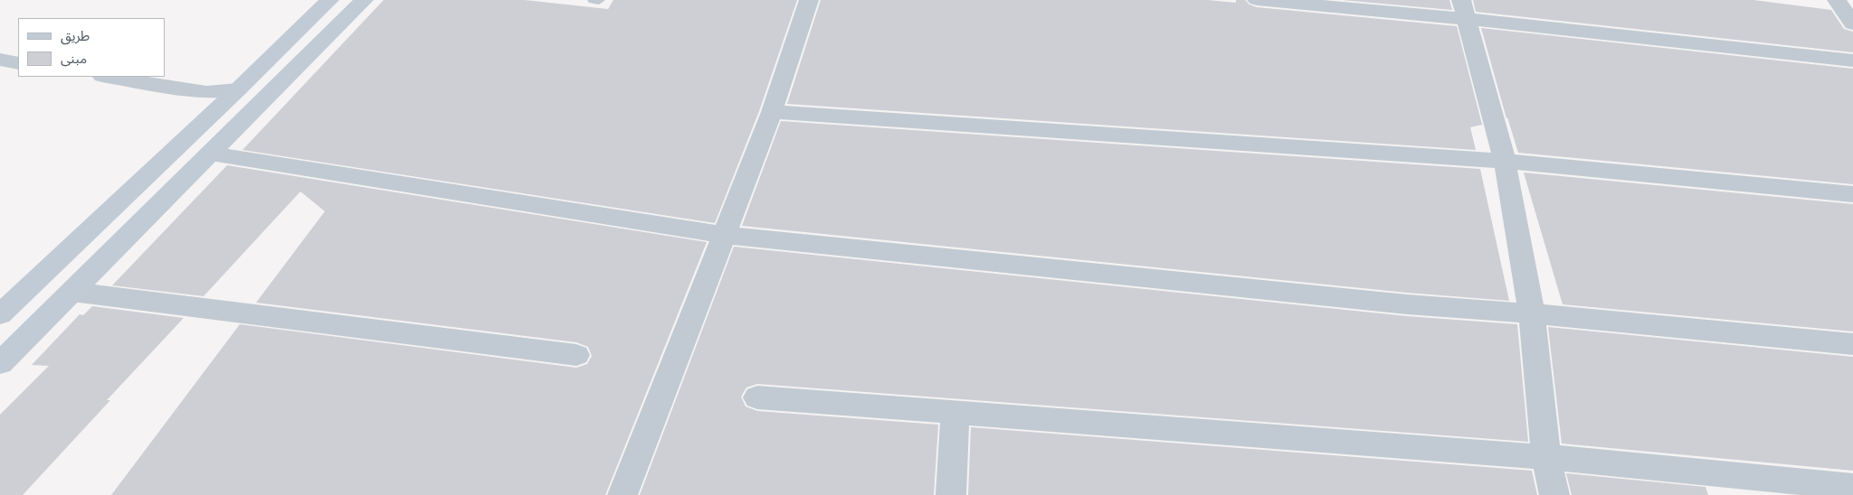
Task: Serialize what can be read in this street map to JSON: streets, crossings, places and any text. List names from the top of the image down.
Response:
{
  "legend": ["طريق", "مبنى"]
}
